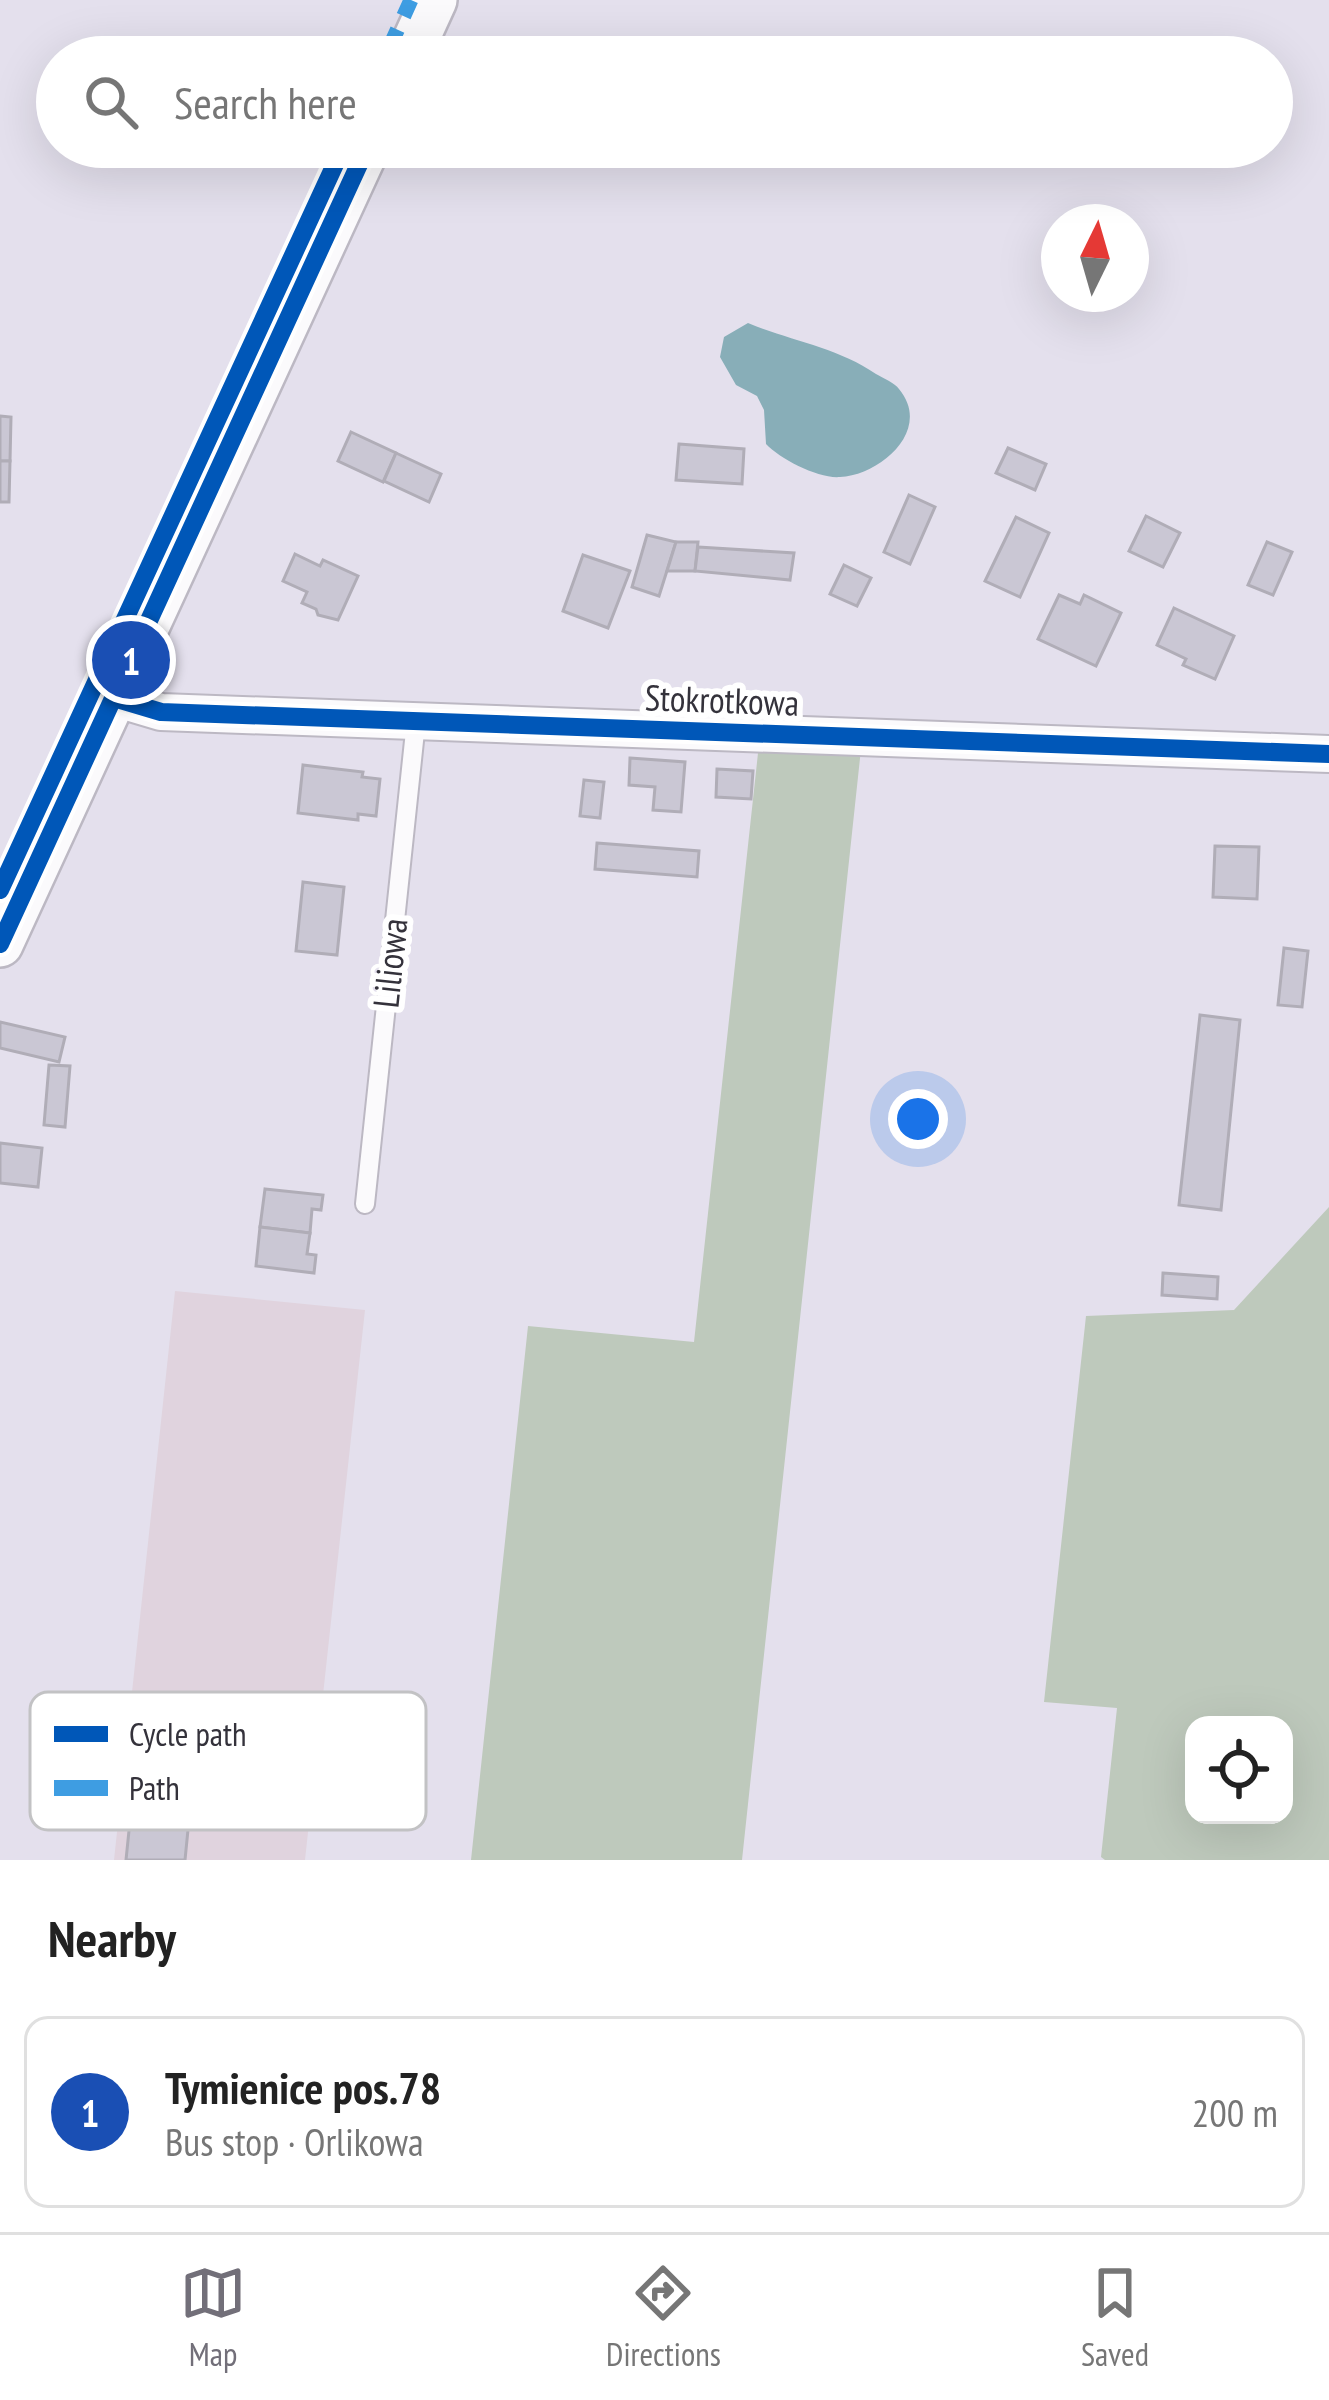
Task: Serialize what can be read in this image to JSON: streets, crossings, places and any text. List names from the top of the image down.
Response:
{
  "streets": {
    "street": ["Stokrotkowa"],
    "lane": ["Liliowa"]
  },
  "crossings": [
    ["Stokrotkowa", "Liliowa"]
  ],
  "legend": ["Cycle path", "Path"],
  "north": "top",
  "page": {
    "search": "Search here",
    "pins": "1",
    "heading": "Nearby",
    "list": [
      {
        "mark": "1",
        "name": "Tymienice pos.78",
        "note": "Bus stop · Orlikowa",
        "value": "200 m"
      }
    ],
    "nav": ["Map", "Directions", "Saved"]
  }
}
